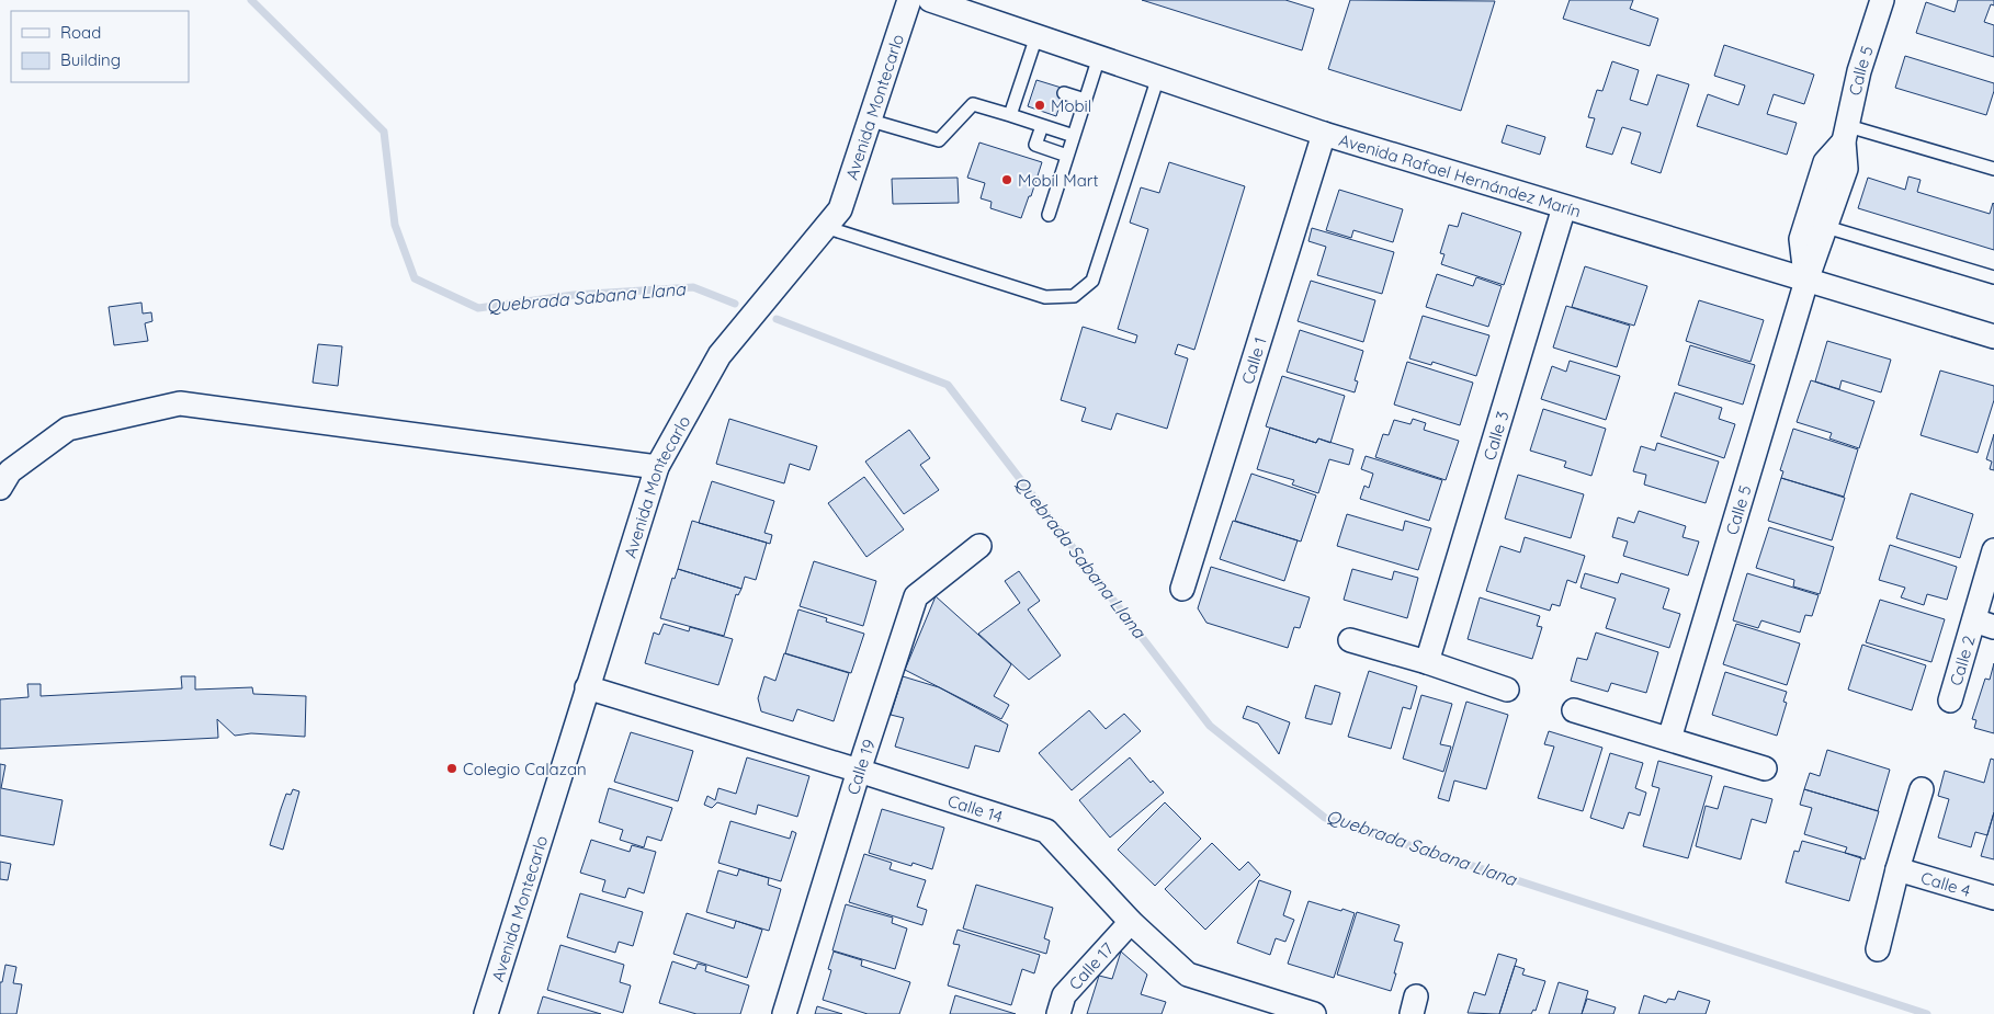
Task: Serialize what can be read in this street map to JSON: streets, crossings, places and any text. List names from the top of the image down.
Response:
{
  "streets": {
    "street": [
      "Calle 5",
      "Avenida Montecarlo",
      "Avenida Rafael Hernández Marín",
      "Calle 1",
      "Calle 3",
      "Calle 2",
      "Calle 19",
      "Calle 14",
      "Calle 4",
      "Calle 17"
    ]
  },
  "crossings": [
    ["Calle 5", "Avenida Rafael Hernández Marín"],
    ["Avenida Montecarlo", "Calle 14"],
    ["Avenida Rafael Hernández Marín", "Calle 1"],
    ["Avenida Rafael Hernández Marín", "Calle 3"],
    ["Calle 19", "Calle 14"],
    ["Calle 14", "Calle 17"]
  ],
  "water": ["Quebrada Sabana Llana"],
  "places": ["Mobil", "Mobil Mart", "Colegio Calazan"],
  "legend": ["Road", "Building"]
}
